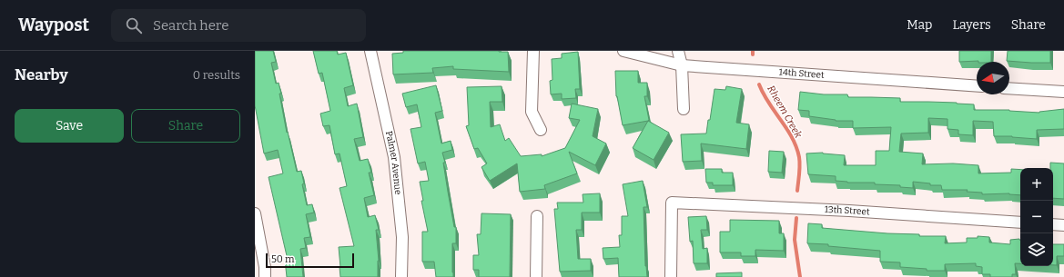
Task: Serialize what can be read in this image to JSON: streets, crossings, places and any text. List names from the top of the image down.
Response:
{
  "streets": {
    "street": ["14th Street", "Palmer Avenue", "13th Street"]
  },
  "water": ["Rheem Creek"],
  "scale_bar": "50 m",
  "north": "left",
  "page": {
    "header": "Waypost",
    "search": "Search here",
    "nav": ["Map", "Layers", "Share"],
    "heading": ["Nearby", "0 results"],
    "buttons": ["Save", "Share"],
    "map_buttons": ["+", "−"],
    "scale": "50 m"
  }
}
